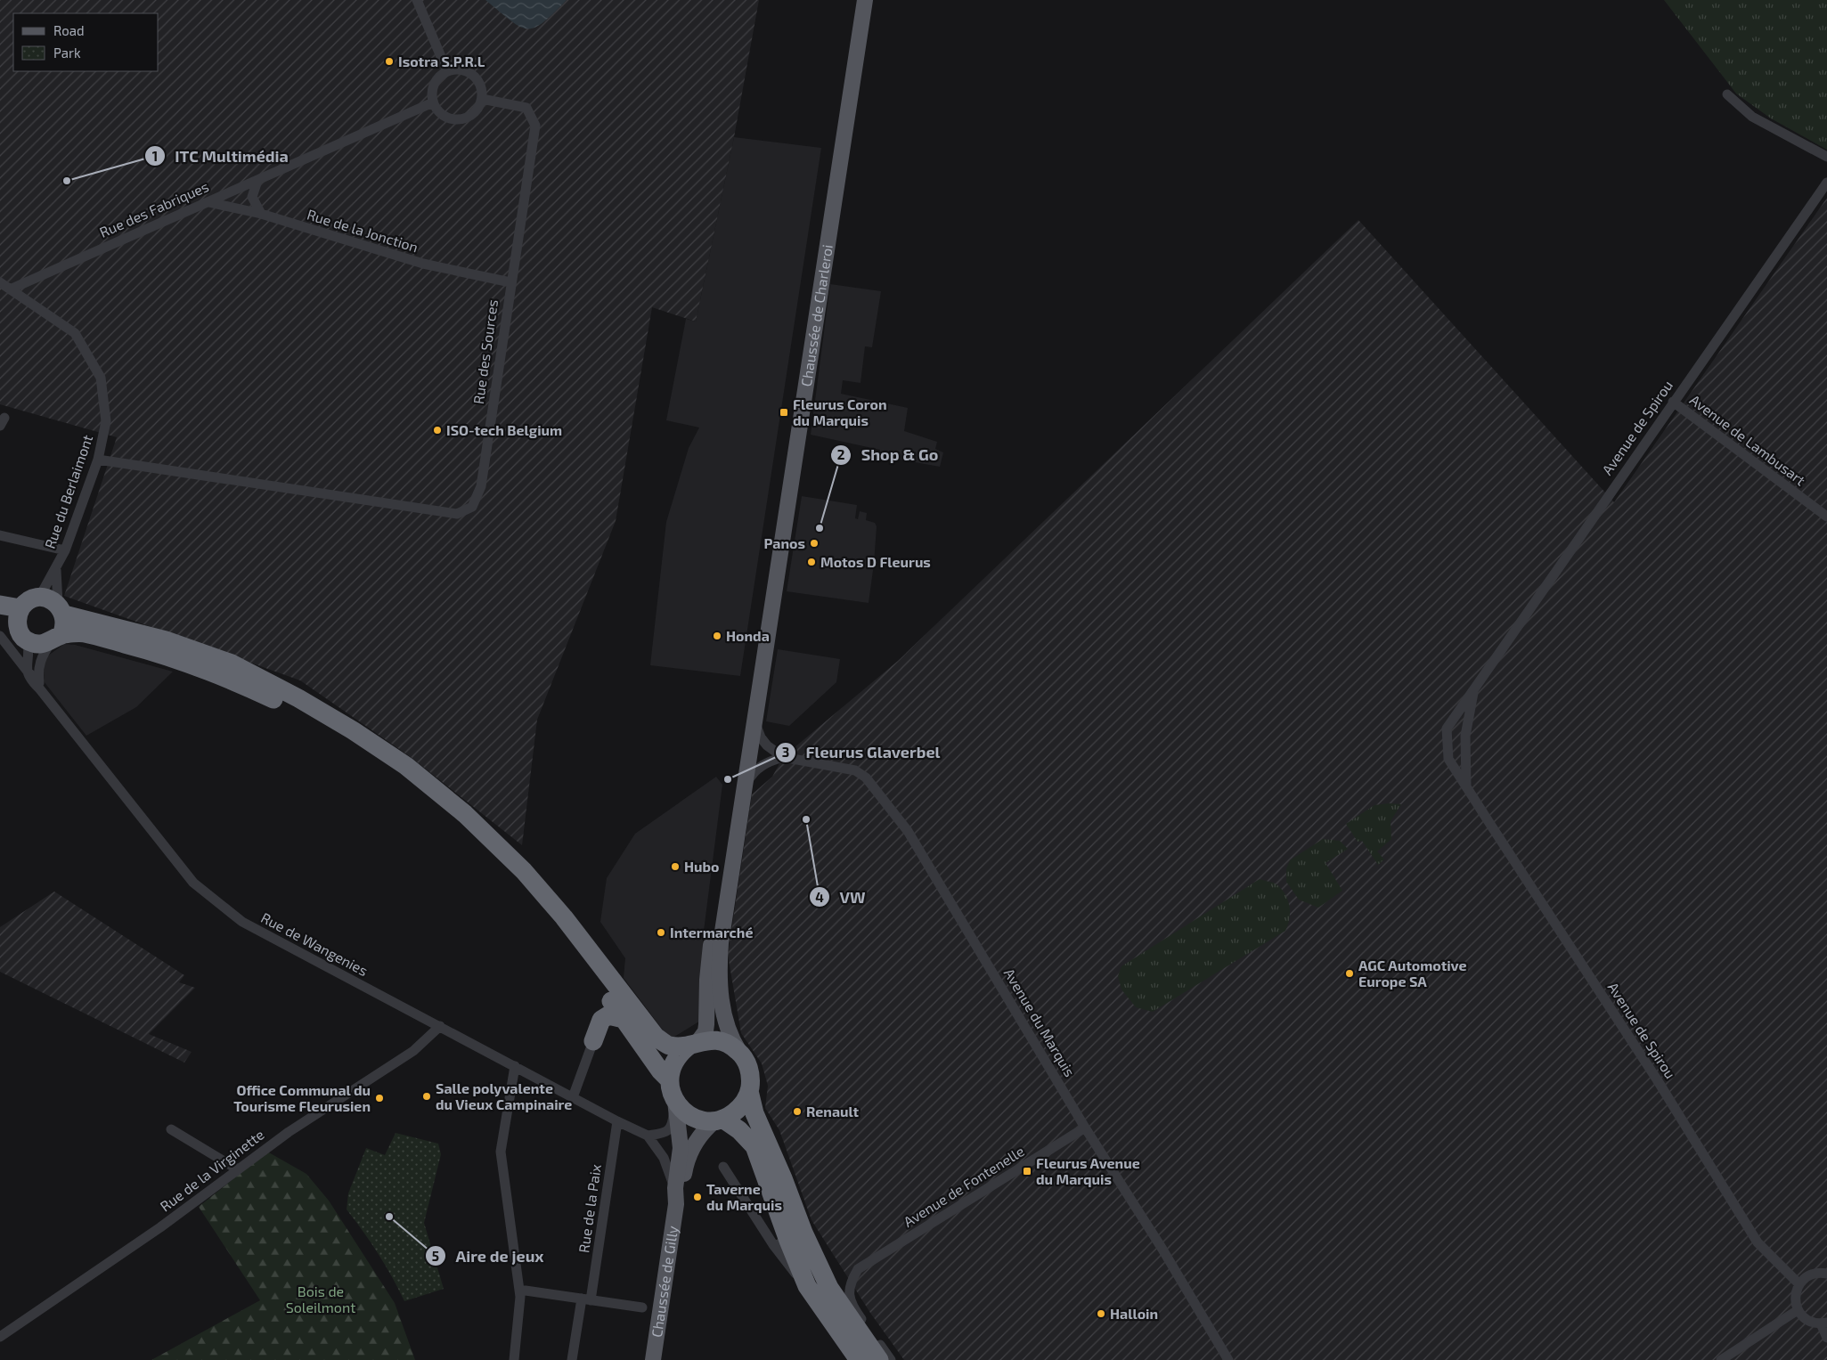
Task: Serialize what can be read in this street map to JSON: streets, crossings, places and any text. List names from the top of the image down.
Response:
{
  "streets": {
    "main road": ["Chaussée de Charleroi", "Chaussée de Gilly"],
    "street": [
      "Rue des Fabriques",
      "Rue de la Jonction",
      "Rue des Sources",
      "Avenue de Spirou",
      "Avenue de Lambusart",
      "Rue du Berlaimont",
      "Rue de Wangenies",
      "Avenue du Marquis",
      "Rue de la Virginette",
      "Avenue de Fontenelle",
      "Rue de la Paix"
    ]
  },
  "crossings": [
    ["Rue des Fabriques", "Rue de la Jonction"],
    ["Rue des Fabriques", "Rue des Sources"],
    ["Rue des Fabriques", "Rue du Berlaimont"],
    ["Rue de la Jonction", "Rue des Sources"],
    ["Chaussée de Charleroi", "Avenue du Marquis"],
    ["Chaussée de Charleroi", "Chaussée de Gilly"],
    ["Rue des Sources", "Rue du Berlaimont"],
    ["Avenue de Spirou", "Avenue de Lambusart"],
    ["Rue de Wangenies", "Rue de la Virginette"],
    ["Rue de Wangenies", "Rue de la Paix"],
    ["Avenue du Marquis", "Avenue de Fontenelle"]
  ],
  "parks": ["Bois de Soleilmont"],
  "places": {
    "other": [
      "Isotra S.P.R.L",
      "ITC Multimédia",
      "ISO-tech Belgium",
      "Shop & Go",
      "Panos",
      "Motos D Fleurus",
      "Honda",
      "Fleurus Glaverbel",
      "VW",
      "Hubo",
      "Intermarché",
      "AGC Automotive Europe SA",
      "Salle polyvalente du Vieux Campinaire",
      "Office Communal du Tourisme Fleurusien",
      "Renault",
      "Taverne du Marquis",
      "Aire de jeux",
      "Halloin"
    ],
    "transit": ["Fleurus Coron du Marquis", "Fleurus Avenue du Marquis"]
  },
  "legend": ["Road", "Park"]
}
